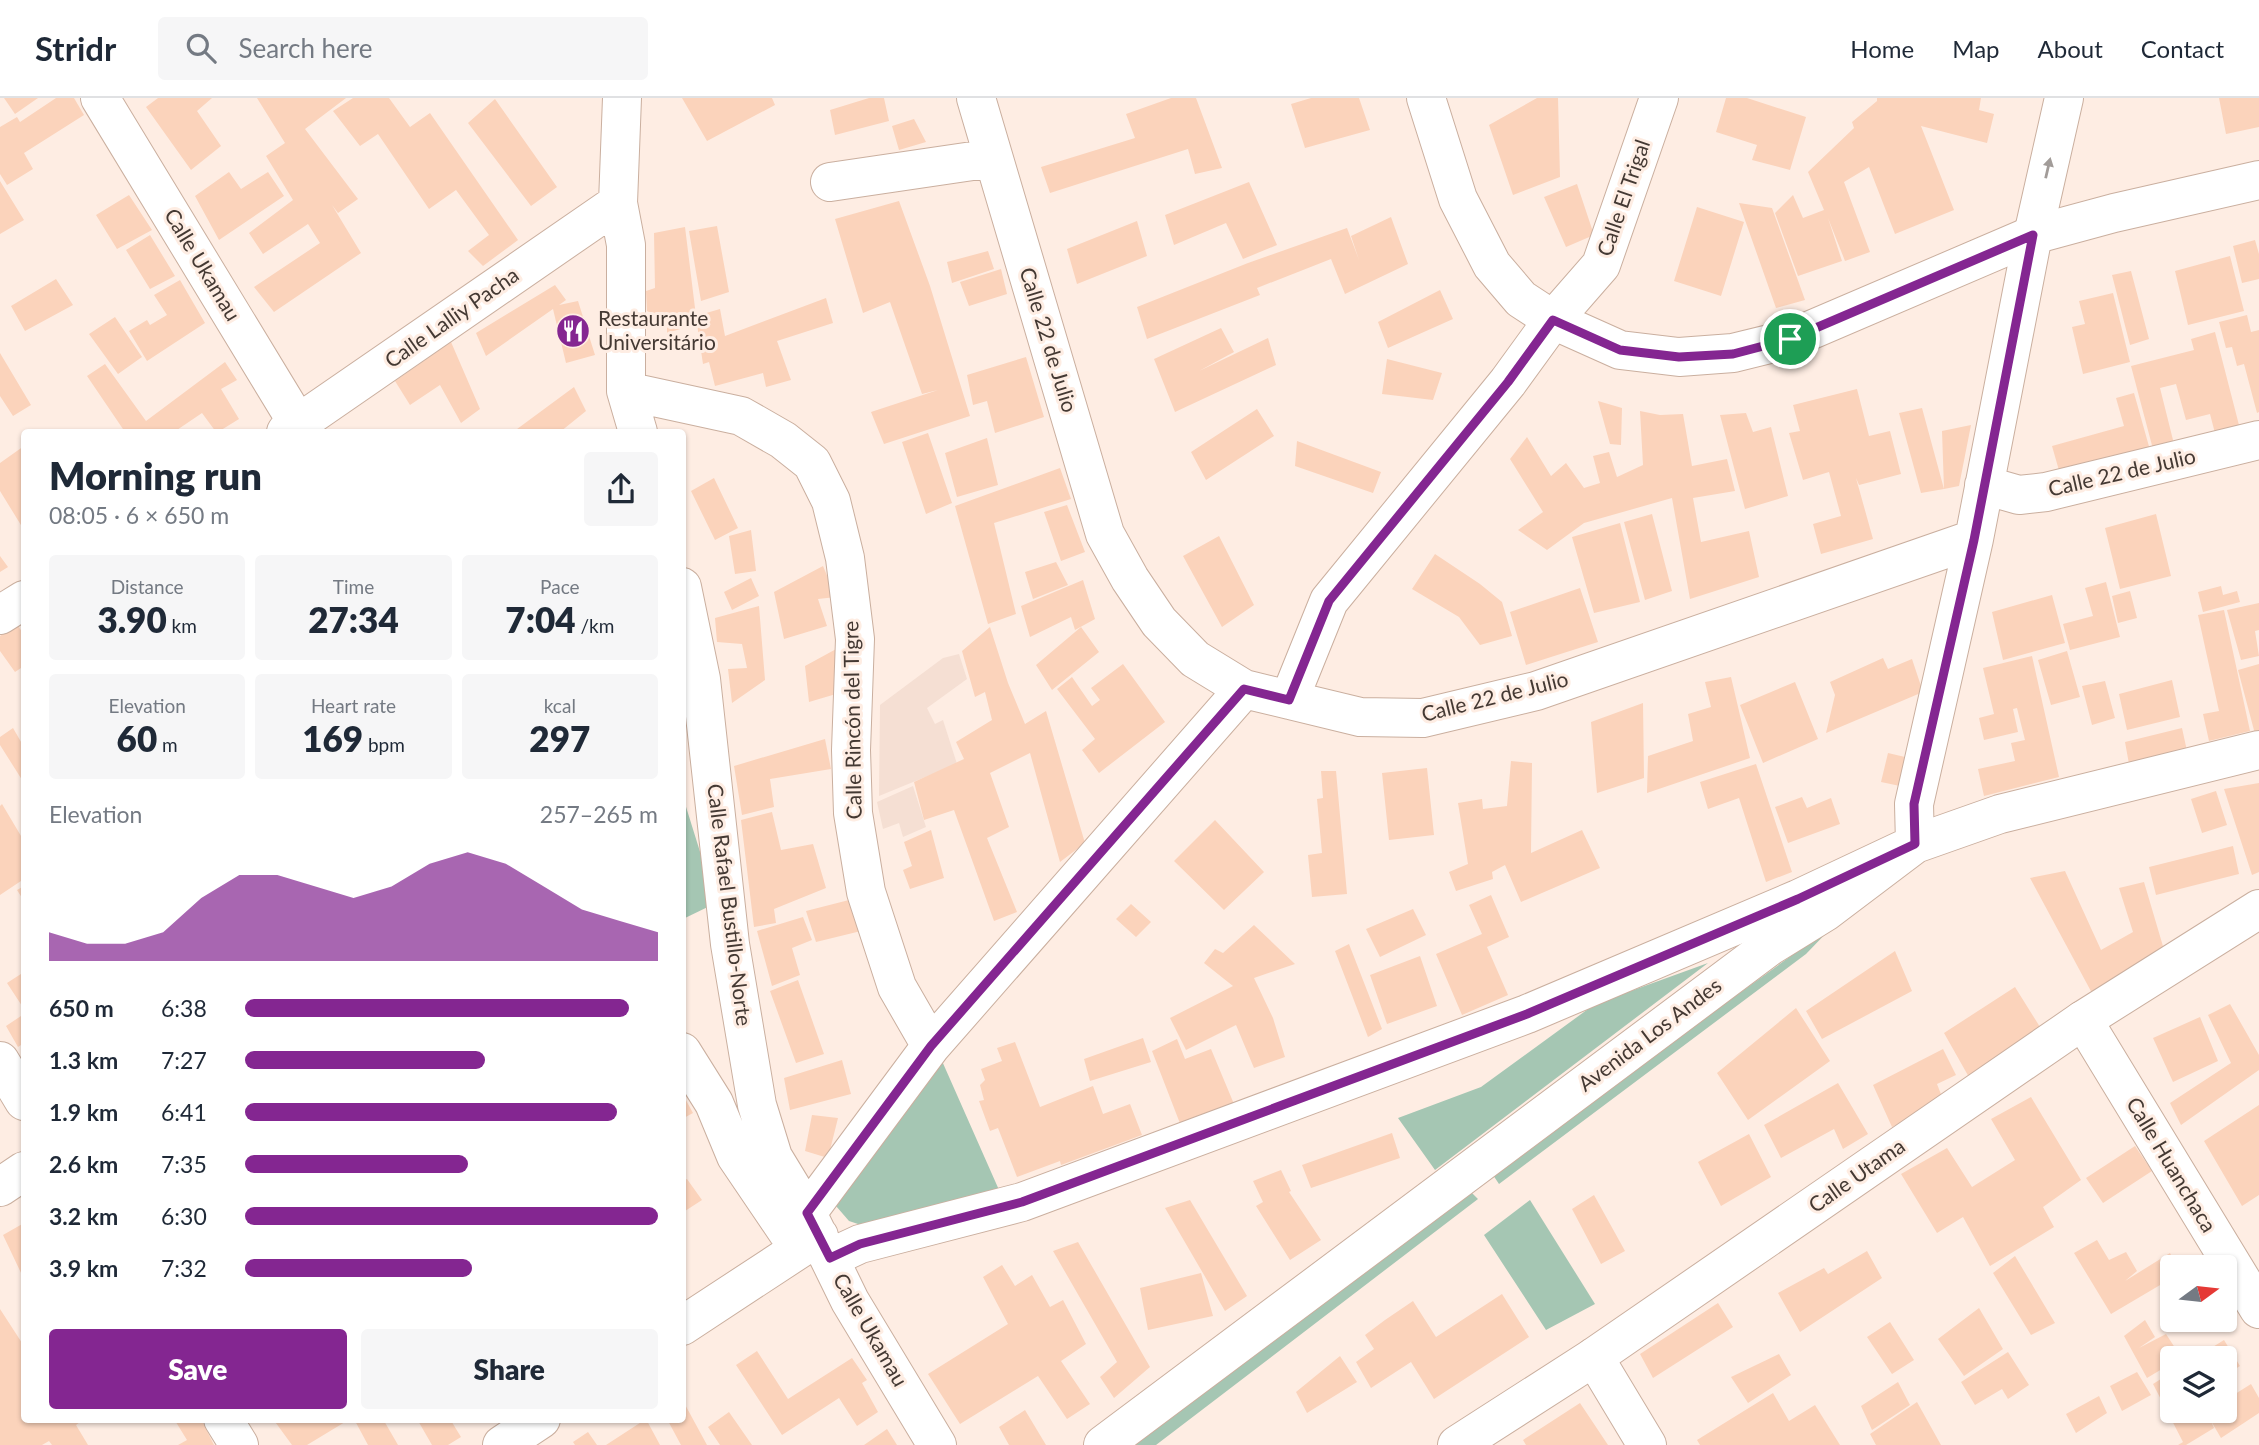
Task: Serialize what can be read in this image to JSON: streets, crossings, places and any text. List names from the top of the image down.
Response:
{
  "streets": {
    "street": [
      "Calle El Trigal",
      "Calle Ukamau",
      "Calle Lalliy Pacha",
      "Calle 22 de Julio",
      "Calle Rincón del Tigre",
      "Calle Rafael Bustillo-Norte",
      "Avenida Los Andes",
      "Calle Huanchaca",
      "Calle Utama"
    ]
  },
  "crossings": [
    ["Calle El Trigal", "Calle 22 de Julio"],
    ["Calle Ukamau", "Calle Rafael Bustillo-Norte"],
    ["Calle Huanchaca", "Calle Utama"]
  ],
  "places": {
    "restaurant": ["Restaurante Universitário"]
  },
  "north": "right",
  "page": {
    "header": "Stridr",
    "search": "Search here",
    "nav": [
      "Home",
      "Map",
      "About",
      "Contact"
    ],
    "heading": ["Morning run", "08:05 · 6 × 650 m"],
    "stats": [
      ["Distance", "3.90 km"],
      ["Time", "27:34"],
      ["Pace", "7:04 /km"],
      ["Elevation", "60 m"],
      ["Heart rate", "169 bpm"],
      ["kcal", "297"]
    ],
    "chart": ["Elevation", "257–265 m"],
    "list": [
      {
        "name": "650 m",
        "note": "6:38"
      },
      {
        "name": "1.3 km",
        "note": "7:27"
      },
      {
        "name": "1.9 km",
        "note": "6:41"
      },
      {
        "name": "2.6 km",
        "note": "7:35"
      },
      {
        "name": "3.2 km",
        "note": "6:30"
      },
      {
        "name": "3.9 km",
        "note": "7:32"
      }
    ],
    "buttons": ["Save", "Share"]
  }
}
